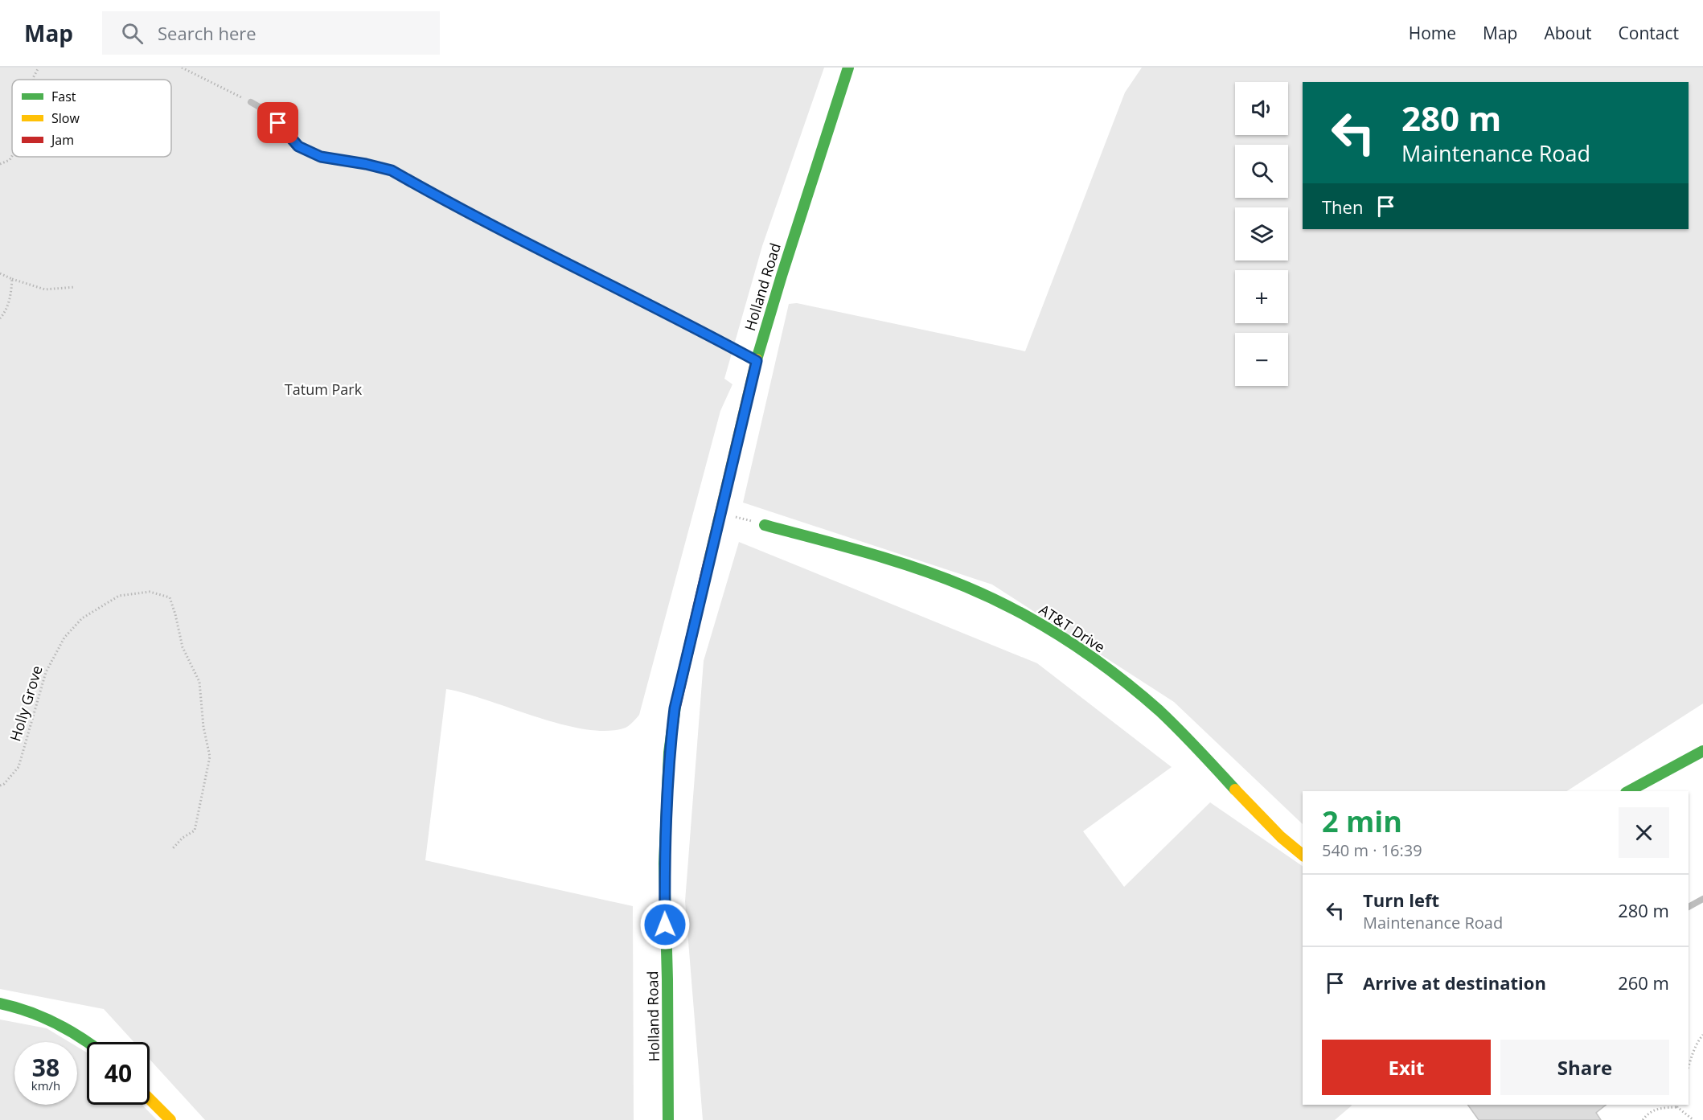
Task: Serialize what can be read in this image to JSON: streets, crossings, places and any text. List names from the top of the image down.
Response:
{
  "streets": {
    "street": ["Holland Road", "AT&T Drive"],
    "path": ["Holly Grove"]
  },
  "parks": ["Tatum Park"],
  "legend": ["Fast", "Slow", "Jam"],
  "page": {
    "header": "Map",
    "search": "Search here",
    "nav": [
      "Home",
      "Map",
      "About",
      "Contact"
    ],
    "map_buttons": ["+", "−"],
    "turn": ["280 m", "Maintenance Road"],
    "then": "Then",
    "heading": ["2 min", "540 m · 16:39"],
    "list": [
      {
        "name": "Turn left",
        "note": "Maintenance Road",
        "value": "280 m"
      },
      {
        "name": "Arrive at destination",
        "value": "260 m"
      }
    ],
    "buttons": ["Exit", "Share"],
    "speed": "38 km/h",
    "limit": "40"
  }
}
